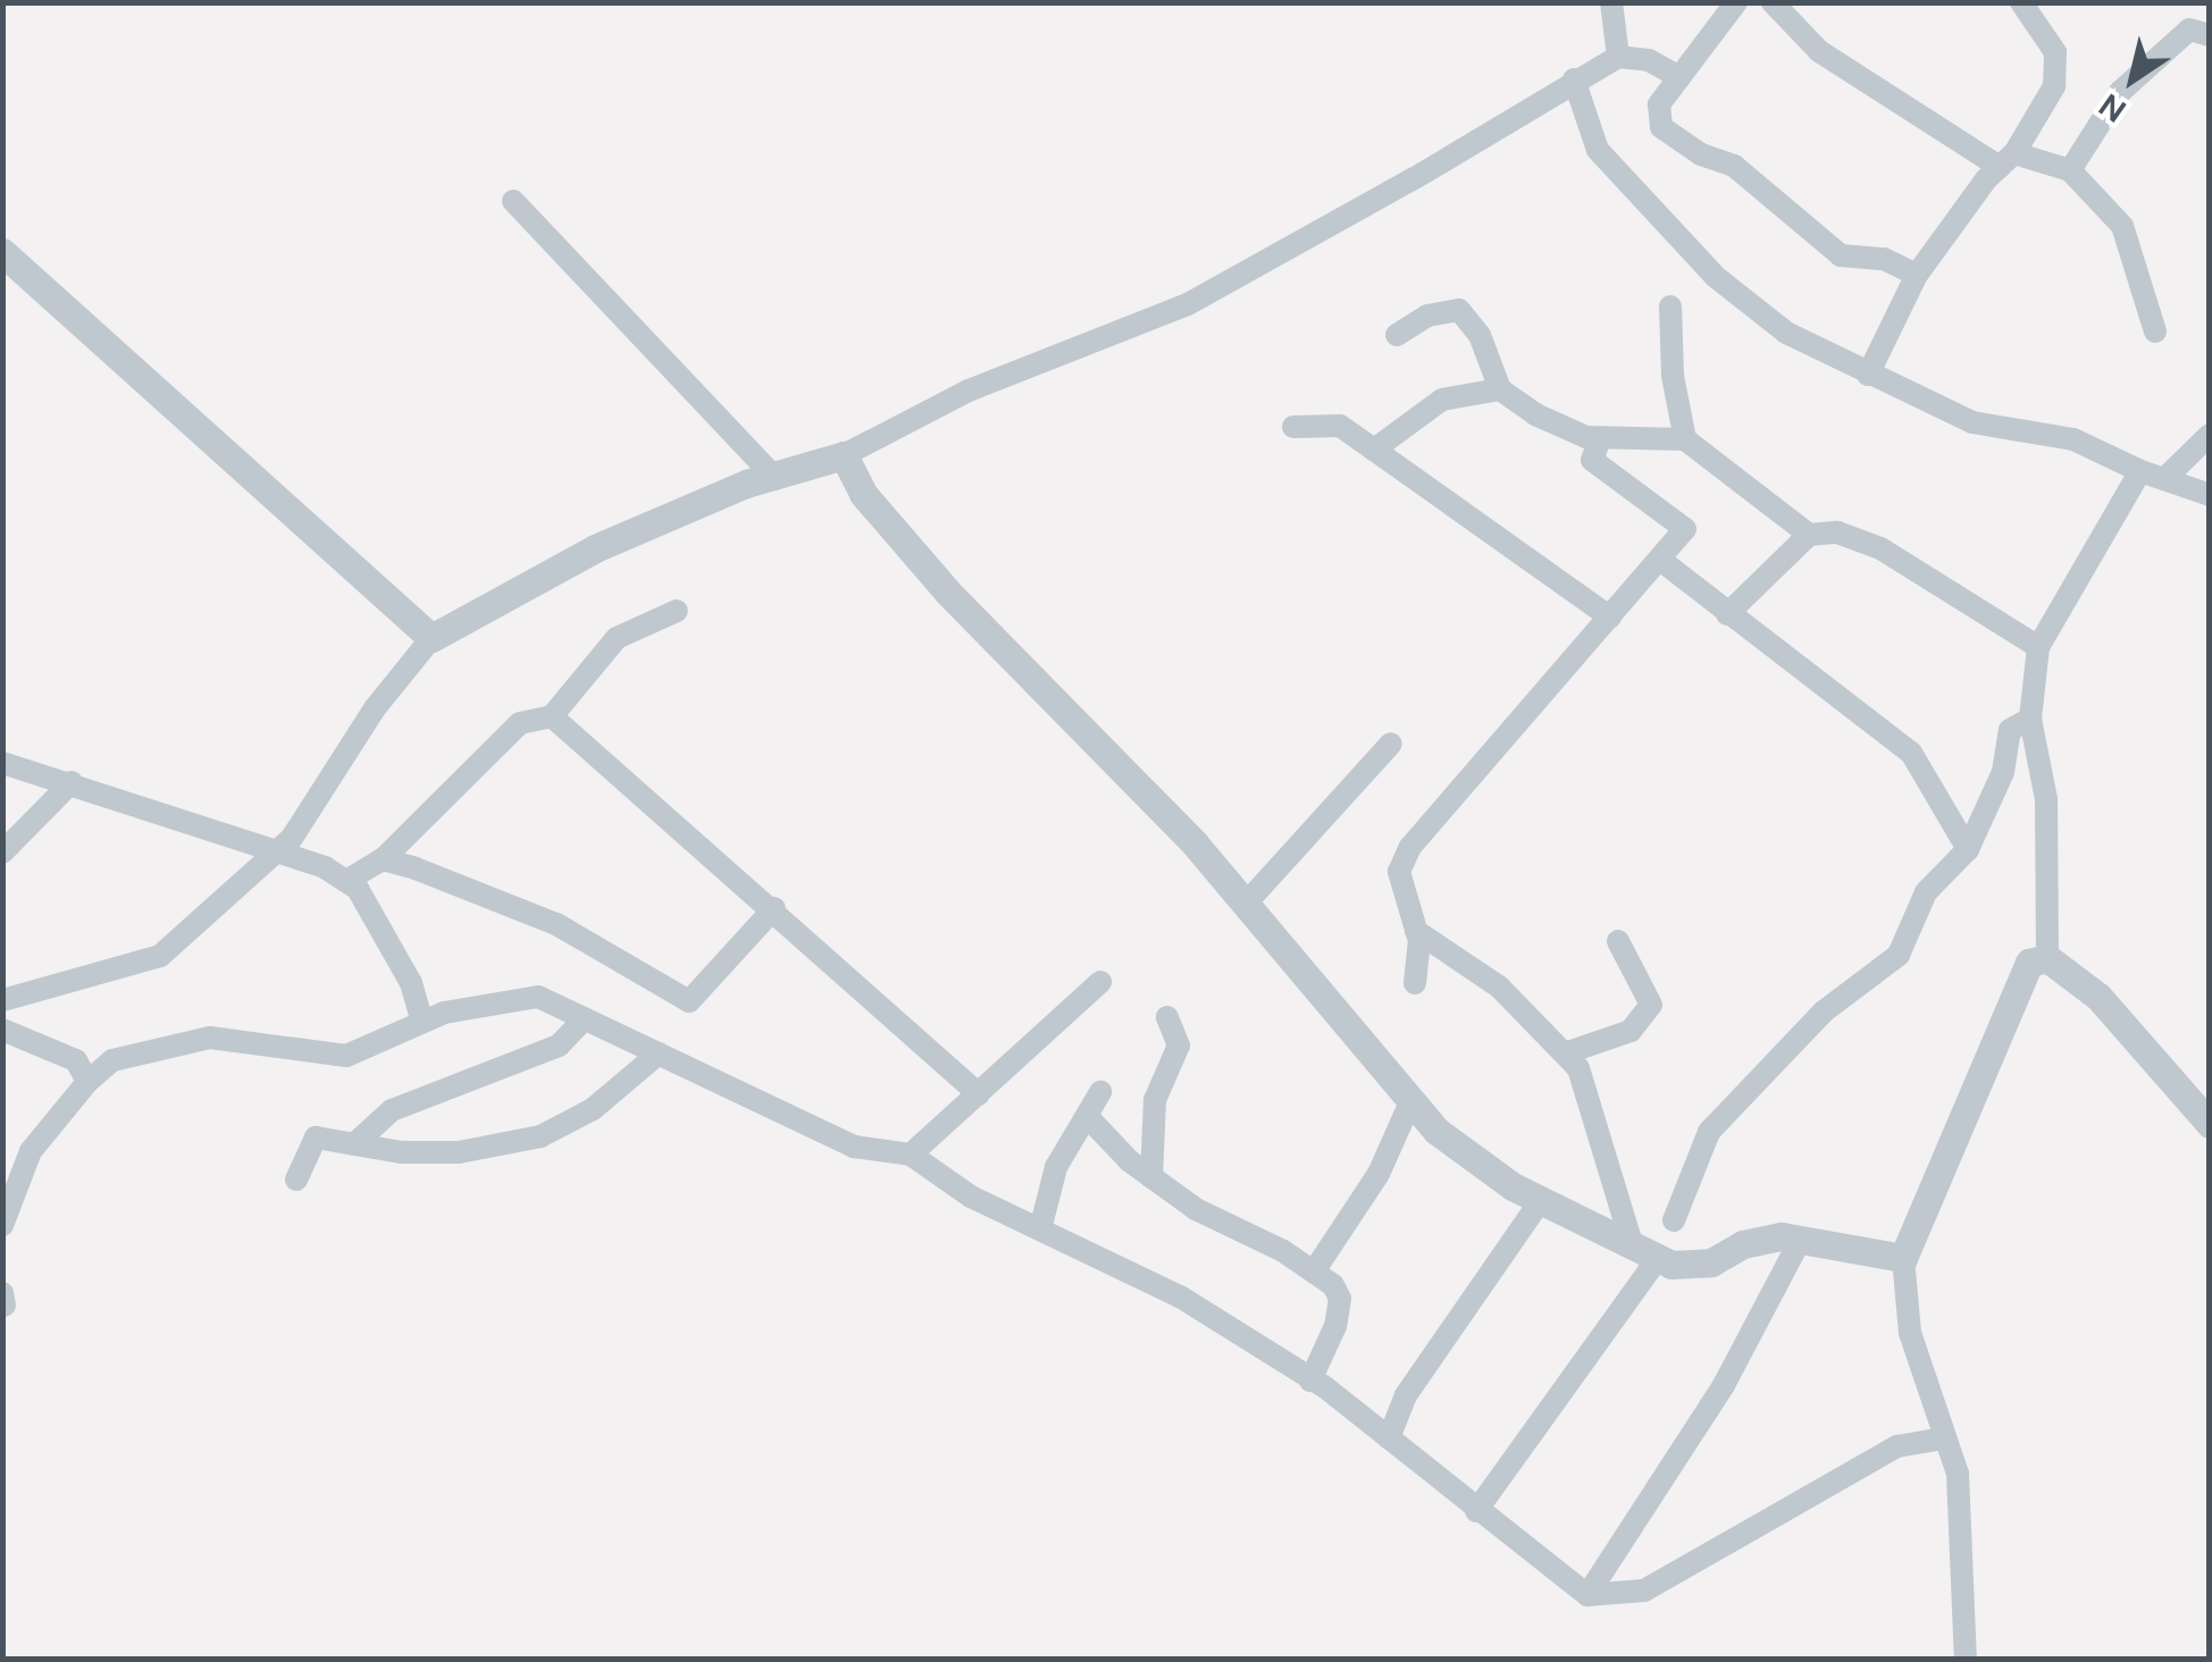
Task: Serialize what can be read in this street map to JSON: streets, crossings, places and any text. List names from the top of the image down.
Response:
{
  "north": "bottom left"
}
